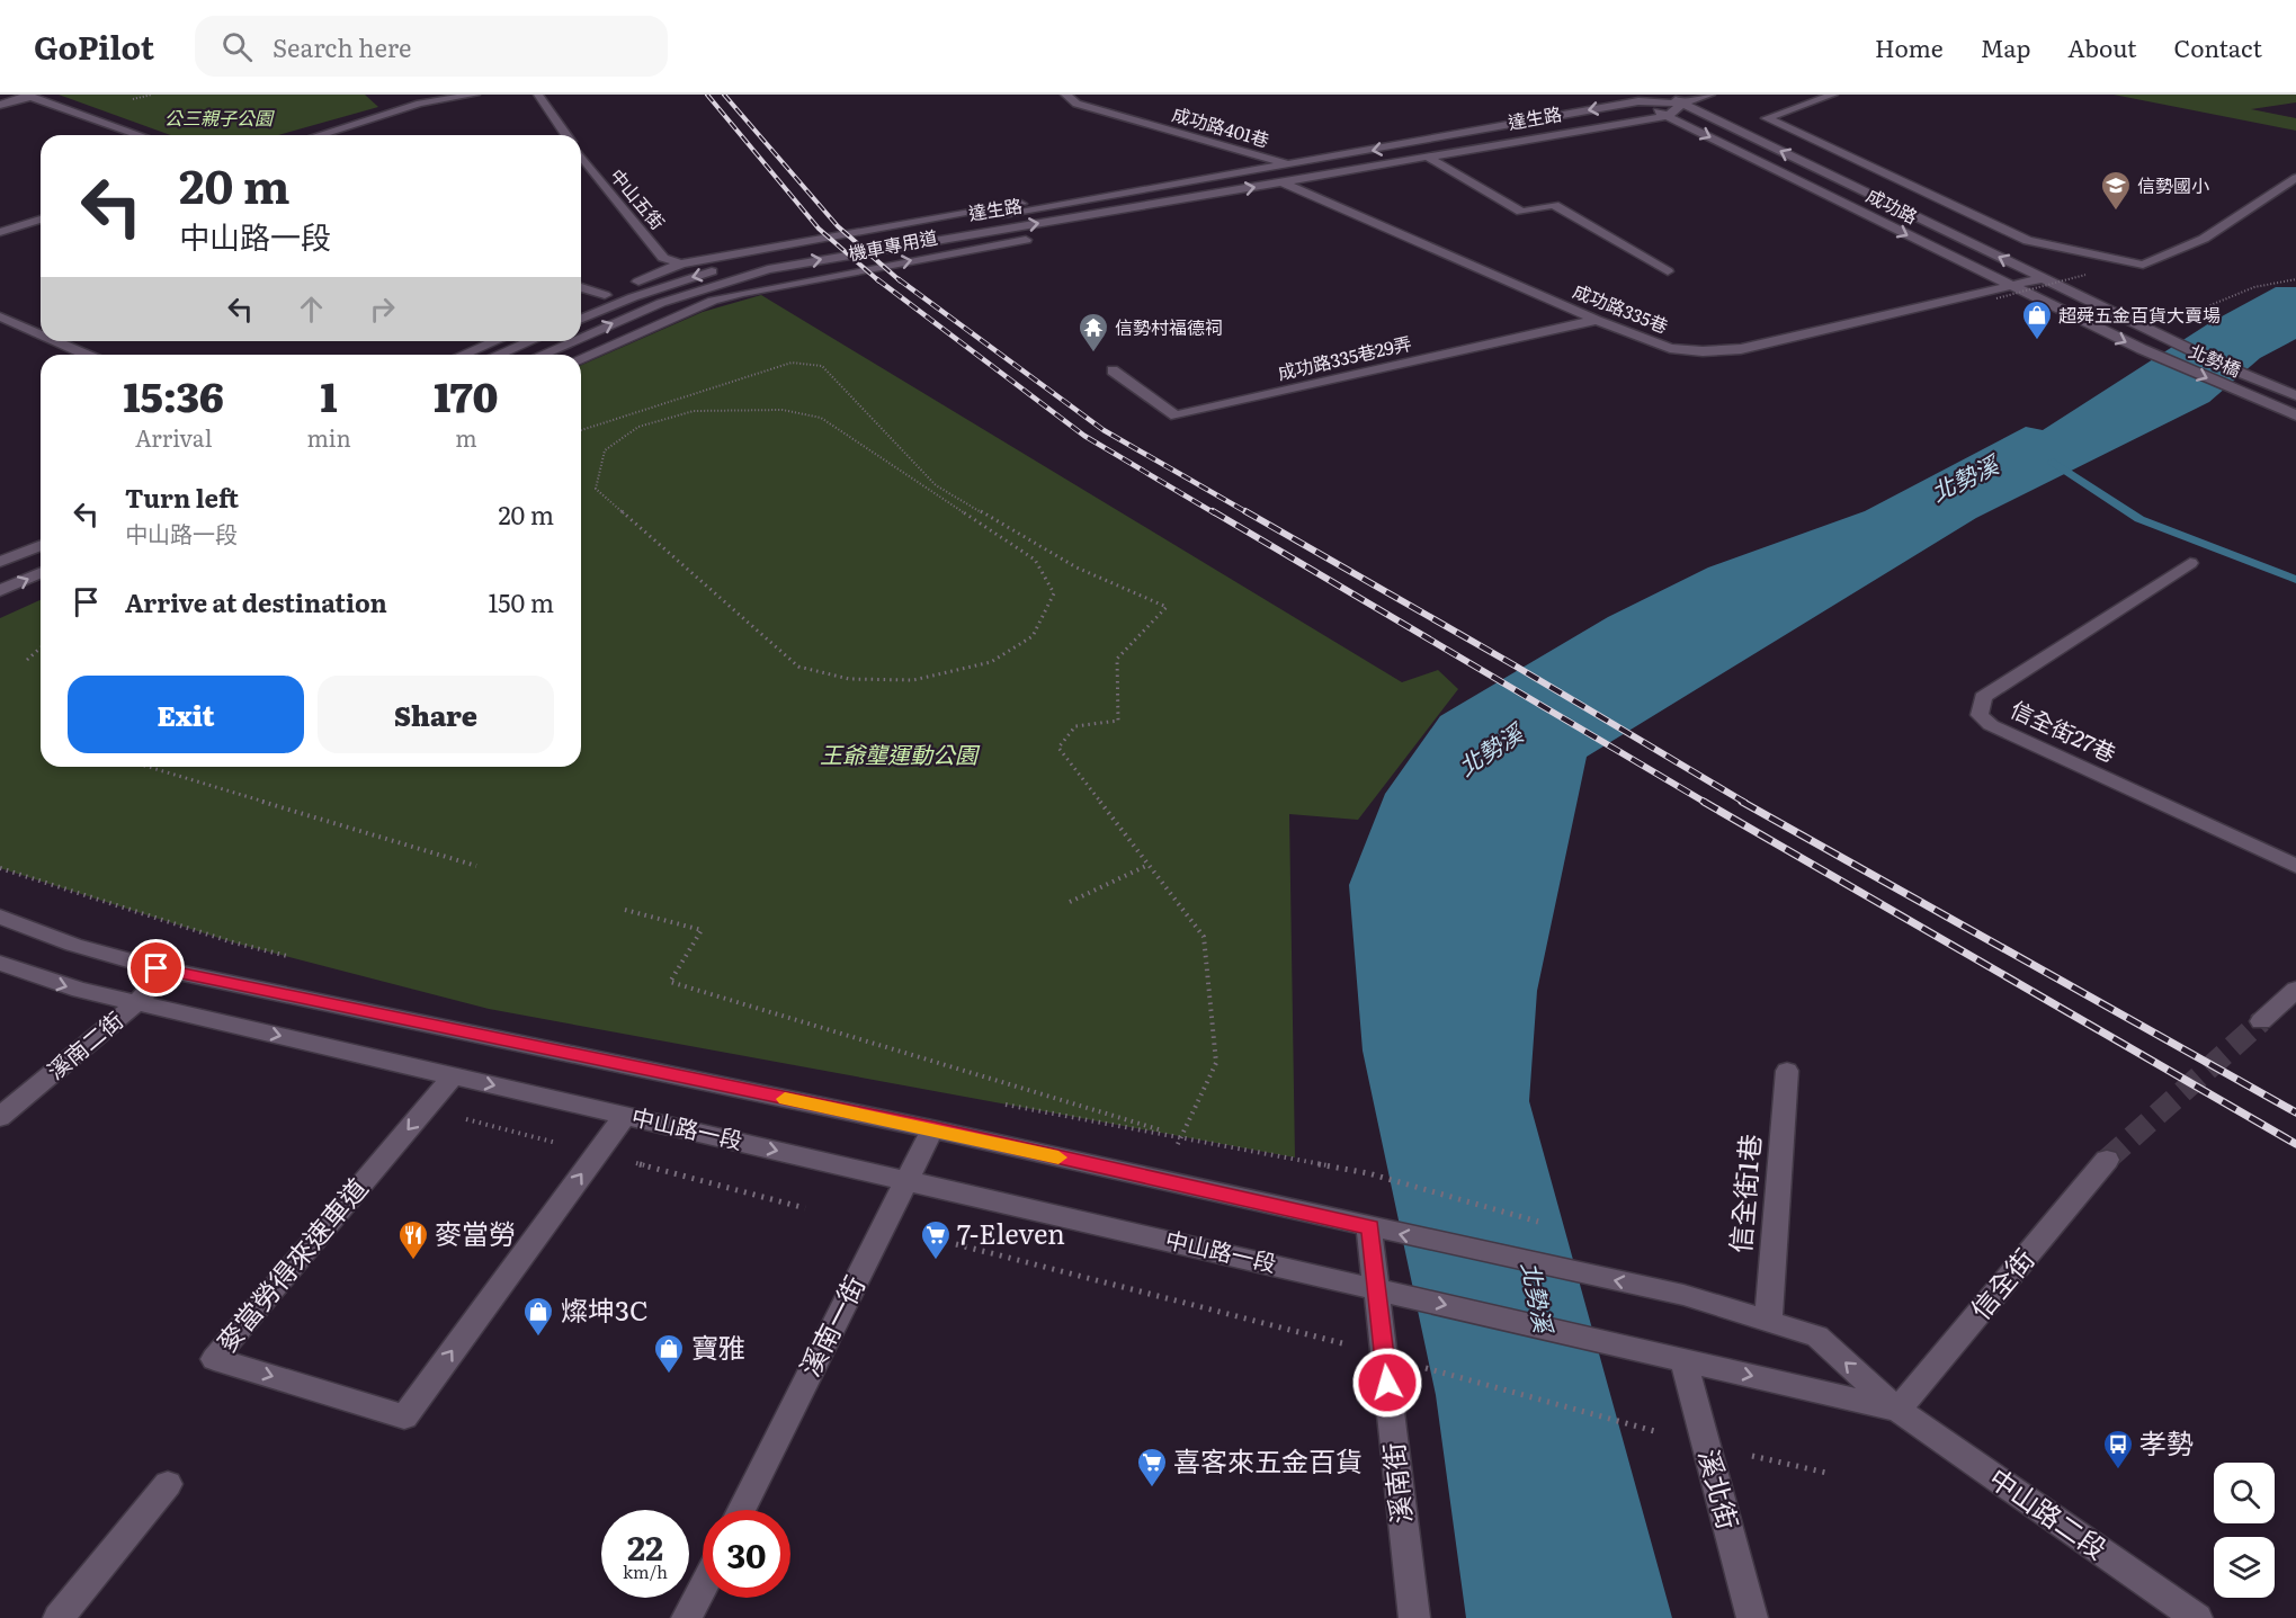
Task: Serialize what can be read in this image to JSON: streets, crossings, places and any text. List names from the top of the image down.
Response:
{
  "streets": {
    "street": [
      "達生路",
      "成功路401巷",
      "中山五街",
      "成功路",
      "機車專用道",
      "成功路335巷",
      "成功路335巷29弄",
      "北勢橋",
      "信全街27巷",
      "溪南二街",
      "中山路一段",
      "信全街1巷",
      "麥當勞得來速車道",
      "信全街",
      "溪南一街",
      "溪南街",
      "溪北街",
      "中山路二段"
    ]
  },
  "crossings": [
    ["達生路", "成功路401巷"],
    ["達生路", "成功路"],
    ["達生路", "機車專用道"],
    ["達生路", "成功路335巷"],
    ["中山五街", "機車專用道"],
    ["成功路", "成功路335巷"],
    ["成功路", "北勢橋"],
    ["成功路335巷", "成功路335巷29弄"],
    ["溪南二街", "中山路一段"],
    ["中山路一段", "麥當勞得來速車道"],
    ["中山路一段", "溪南一街"],
    ["中山路一段", "溪南街"],
    ["中山路一段", "溪北街"],
    ["中山路一段", "中山路二段"],
    ["信全街1巷", "中山路二段"],
    ["信全街", "中山路二段"],
    ["溪南街", "中山路二段"],
    ["溪北街", "中山路二段"]
  ],
  "water": ["北勢溪"],
  "parks": ["公三親子公園", "王爺壟運動公園"],
  "places": {
    "school or university": ["信勢國小"],
    "shop": ["超舜五金百貨大賣場", "燦坤3C", "寶雅"],
    "temple": ["信勢村福德祠"],
    "restaurant": ["麥當勞"],
    "supermarket": ["7-Eleven", "喜客來五金百貨"],
    "bus stop": ["孝勢"]
  },
  "page": {
    "header": "GoPilot",
    "search": "Search here",
    "nav": [
      "Home",
      "Map",
      "About",
      "Contact"
    ],
    "turn": ["20 m", "中山路一段"],
    "eta": [
      "15:36",
      "Arrival",
      "1",
      "min",
      "170",
      "m"
    ],
    "list": [
      {
        "name": "Turn left",
        "note": "中山路一段",
        "value": "20 m"
      },
      {
        "name": "Arrive at destination",
        "value": "150 m"
      }
    ],
    "buttons": ["Exit", "Share"],
    "speed": "22 km/h",
    "limit": "30"
  }
}
